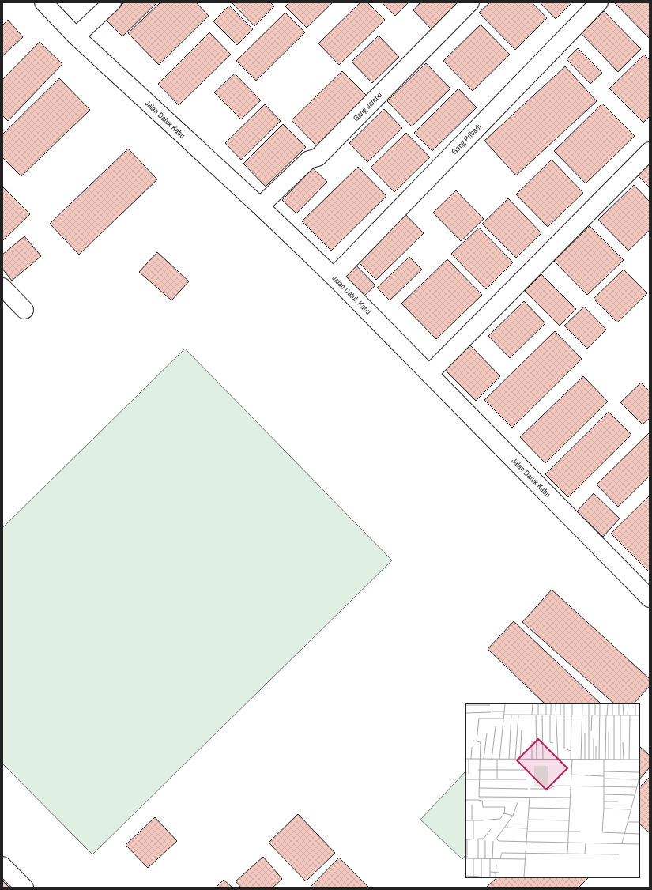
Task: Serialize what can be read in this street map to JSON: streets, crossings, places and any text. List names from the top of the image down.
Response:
{
  "streets": {
    "street": ["Gang Jambu", "Jalan Datuk Kabu", "Gang Pribadi"]
  },
  "crossings": [
    ["Gang Jambu", "Jalan Datuk Kabu"],
    ["Jalan Datuk Kabu", "Gang Pribadi"]
  ]
}
